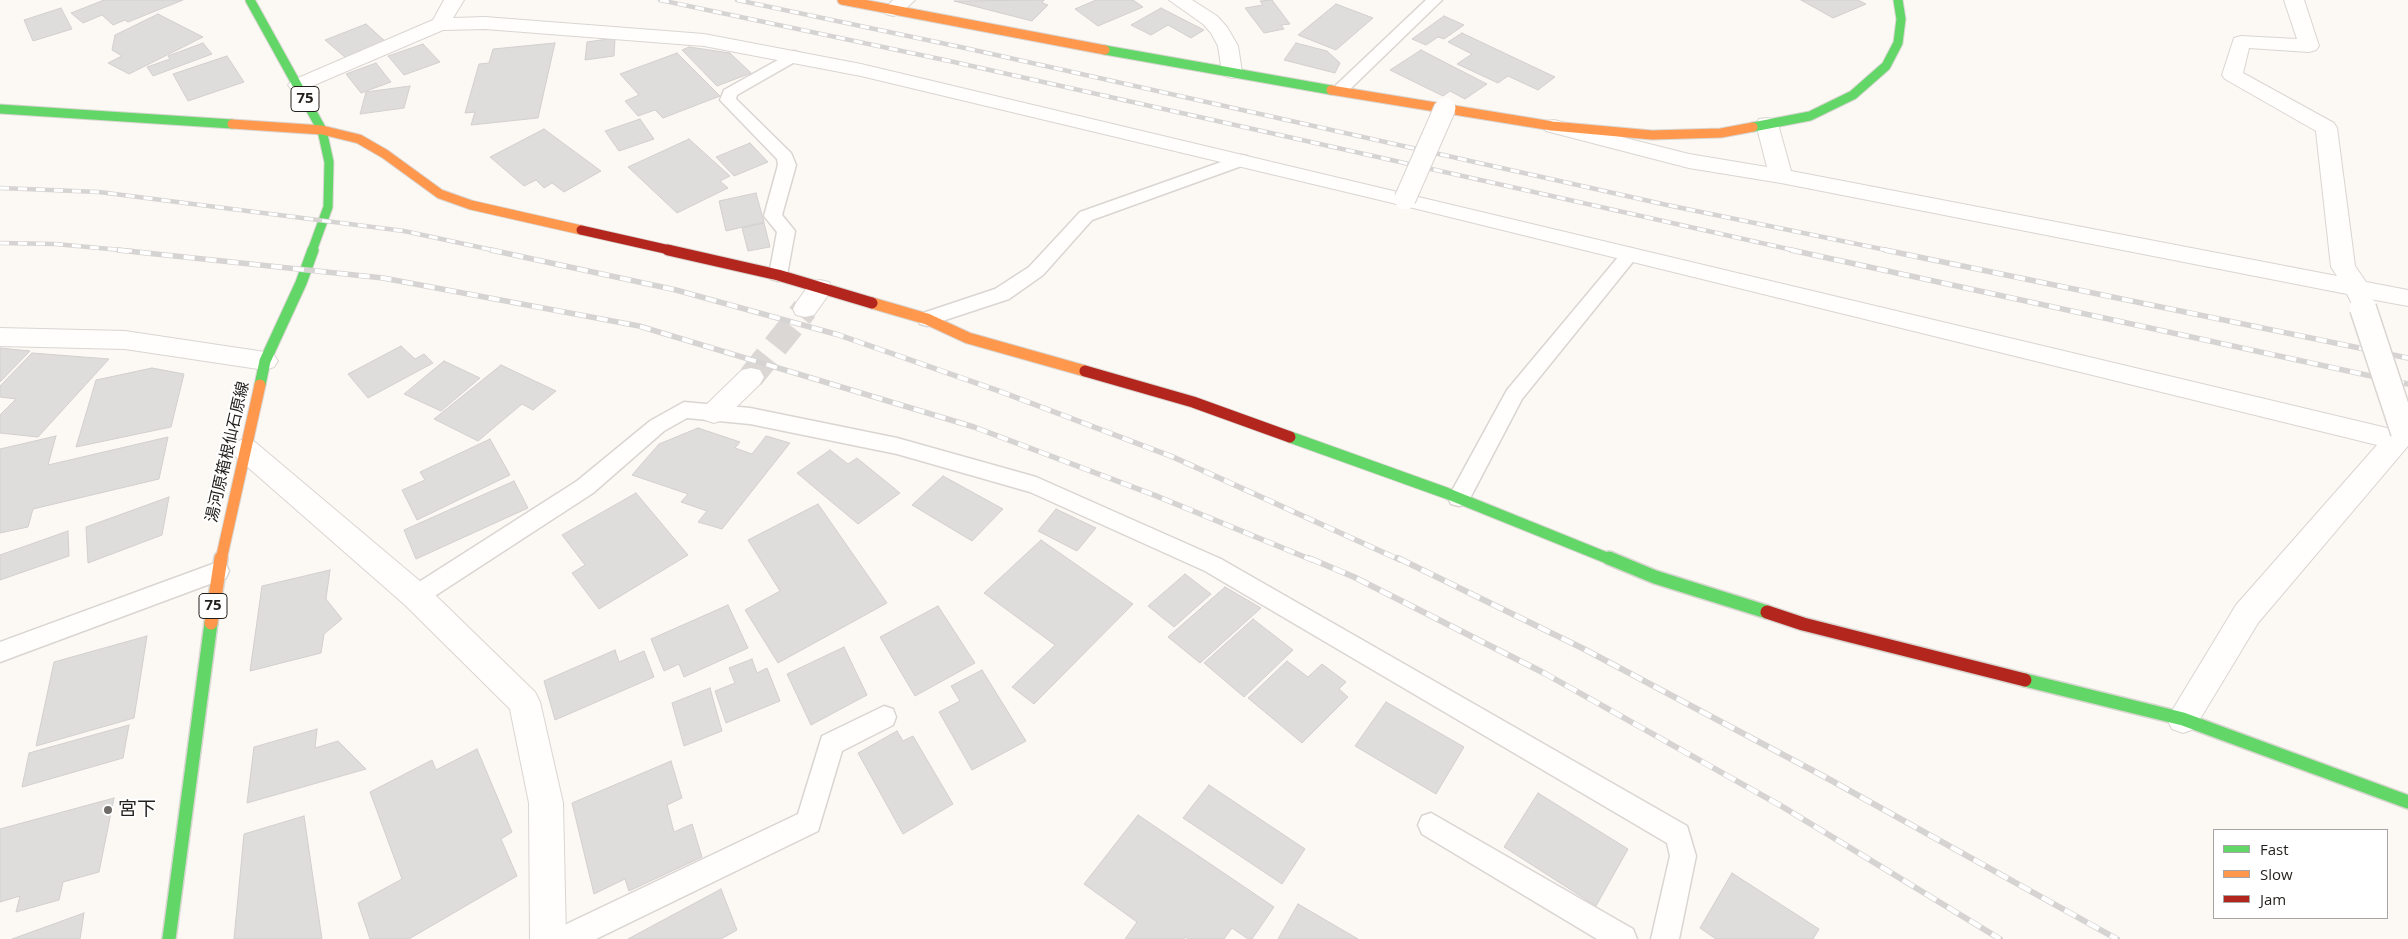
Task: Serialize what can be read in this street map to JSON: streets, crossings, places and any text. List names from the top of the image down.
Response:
{
  "streets": {
    "street": ["75", "湯河原箱根仙石原線"]
  },
  "places": ["宮下"],
  "legend": ["Fast", "Slow", "Jam"]
}
